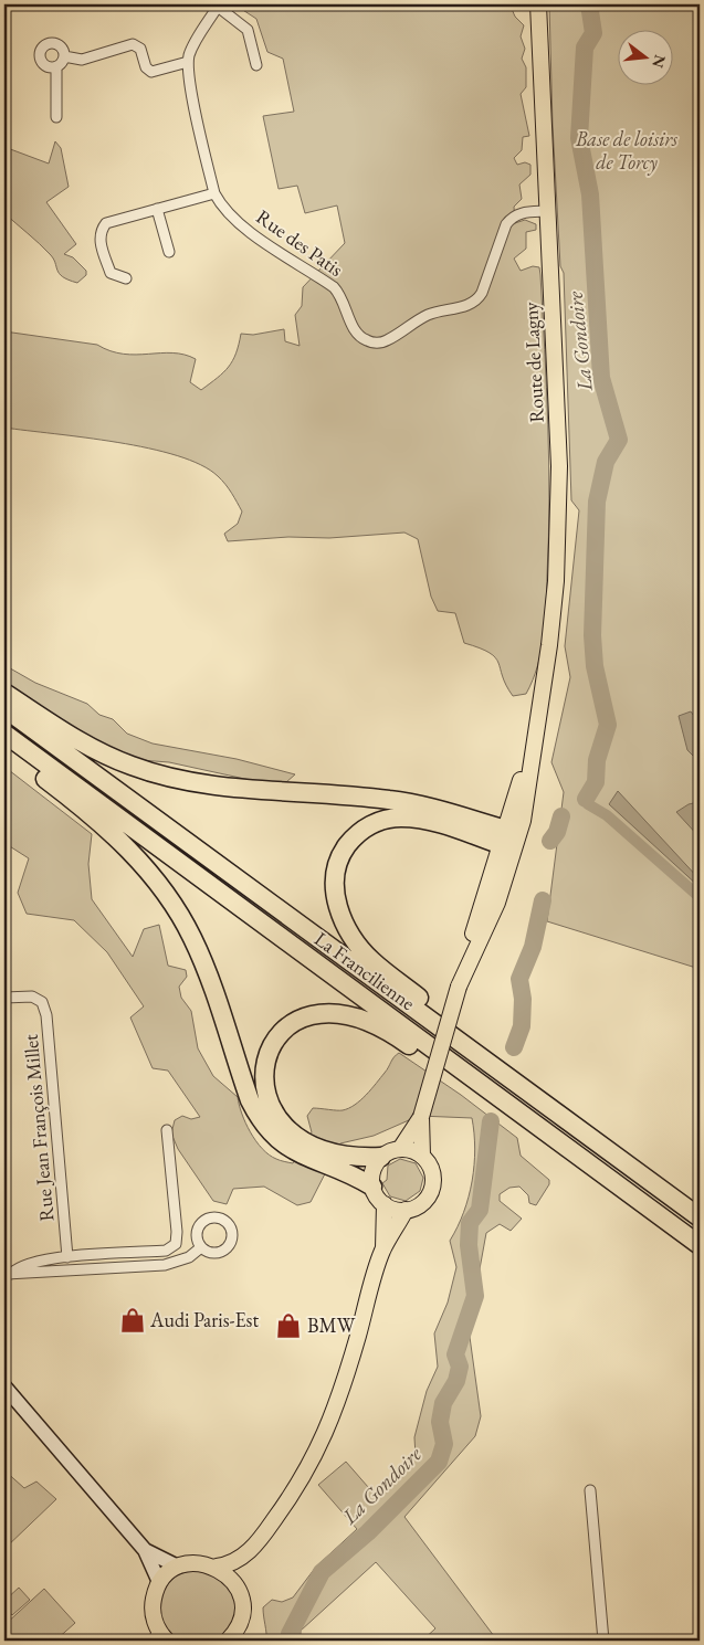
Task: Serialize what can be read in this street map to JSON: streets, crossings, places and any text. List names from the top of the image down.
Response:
{
  "streets": {
    "highway": ["La Francilienne"],
    "main road": ["Route de Lagny"],
    "street": ["Rue des Patis", "Rue Jean François Millet"]
  },
  "crossings": [
    ["Rue des Patis", "Route de Lagny"]
  ],
  "water": ["La Gondoire"],
  "parks": ["Base de loisirs de Torcy"],
  "places": {
    "shop": ["Audi Paris-Est", "BMW"]
  },
  "north": "right"
}
